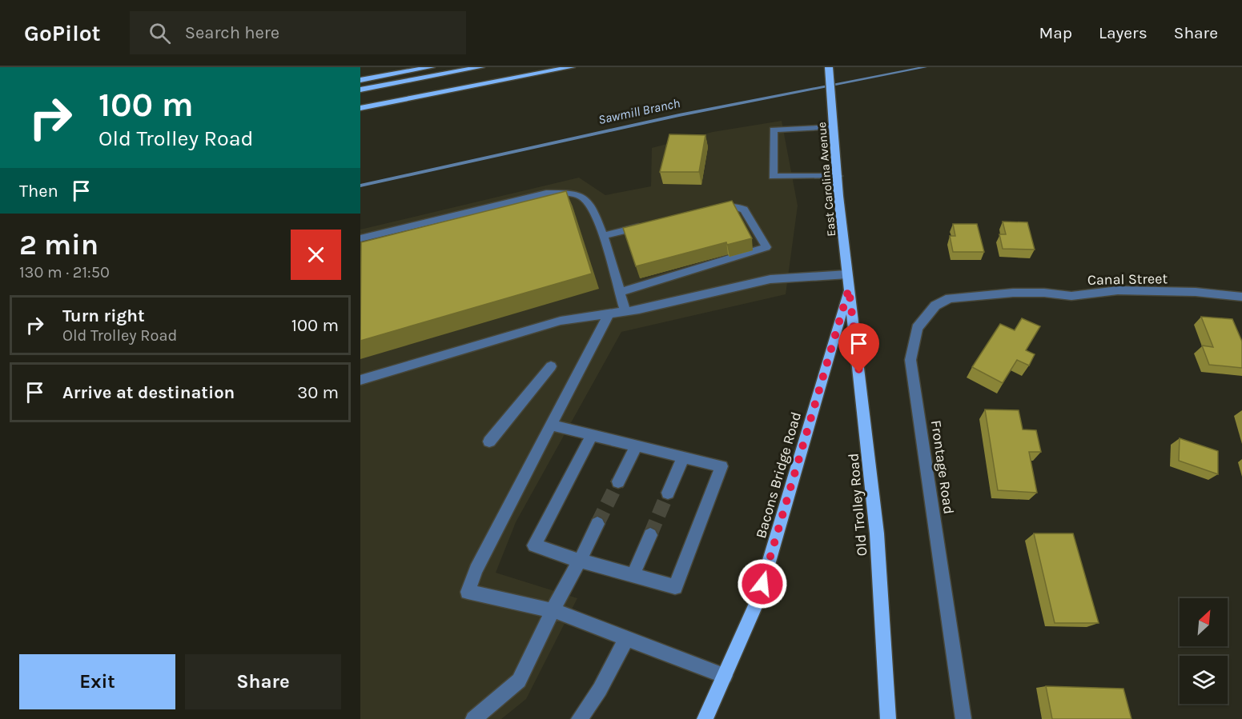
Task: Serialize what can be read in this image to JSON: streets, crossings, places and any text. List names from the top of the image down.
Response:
{
  "streets": {
    "main road": ["East Carolina Avenue", "Bacons Bridge Road", "Old Trolley Road"],
    "street": ["Canal Street", "Frontage Road"]
  },
  "crossings": [
    ["East Carolina Avenue", "Bacons Bridge Road"],
    ["East Carolina Avenue", "Old Trolley Road"],
    ["Canal Street", "Frontage Road"],
    ["Bacons Bridge Road", "Old Trolley Road"]
  ],
  "water": ["Sawmill Branch"],
  "north": "top right",
  "page": {
    "header": "GoPilot",
    "search": "Search here",
    "nav": ["Map", "Layers", "Share"],
    "turn": ["100 m", "Old Trolley Road"],
    "then": "Then",
    "heading": ["2 min", "130 m · 21:50"],
    "list": [
      {
        "name": "Turn right",
        "note": "Old Trolley Road",
        "value": "100 m"
      },
      {
        "name": "Arrive at destination",
        "value": "30 m"
      }
    ],
    "buttons": ["Exit", "Share"]
  }
}
